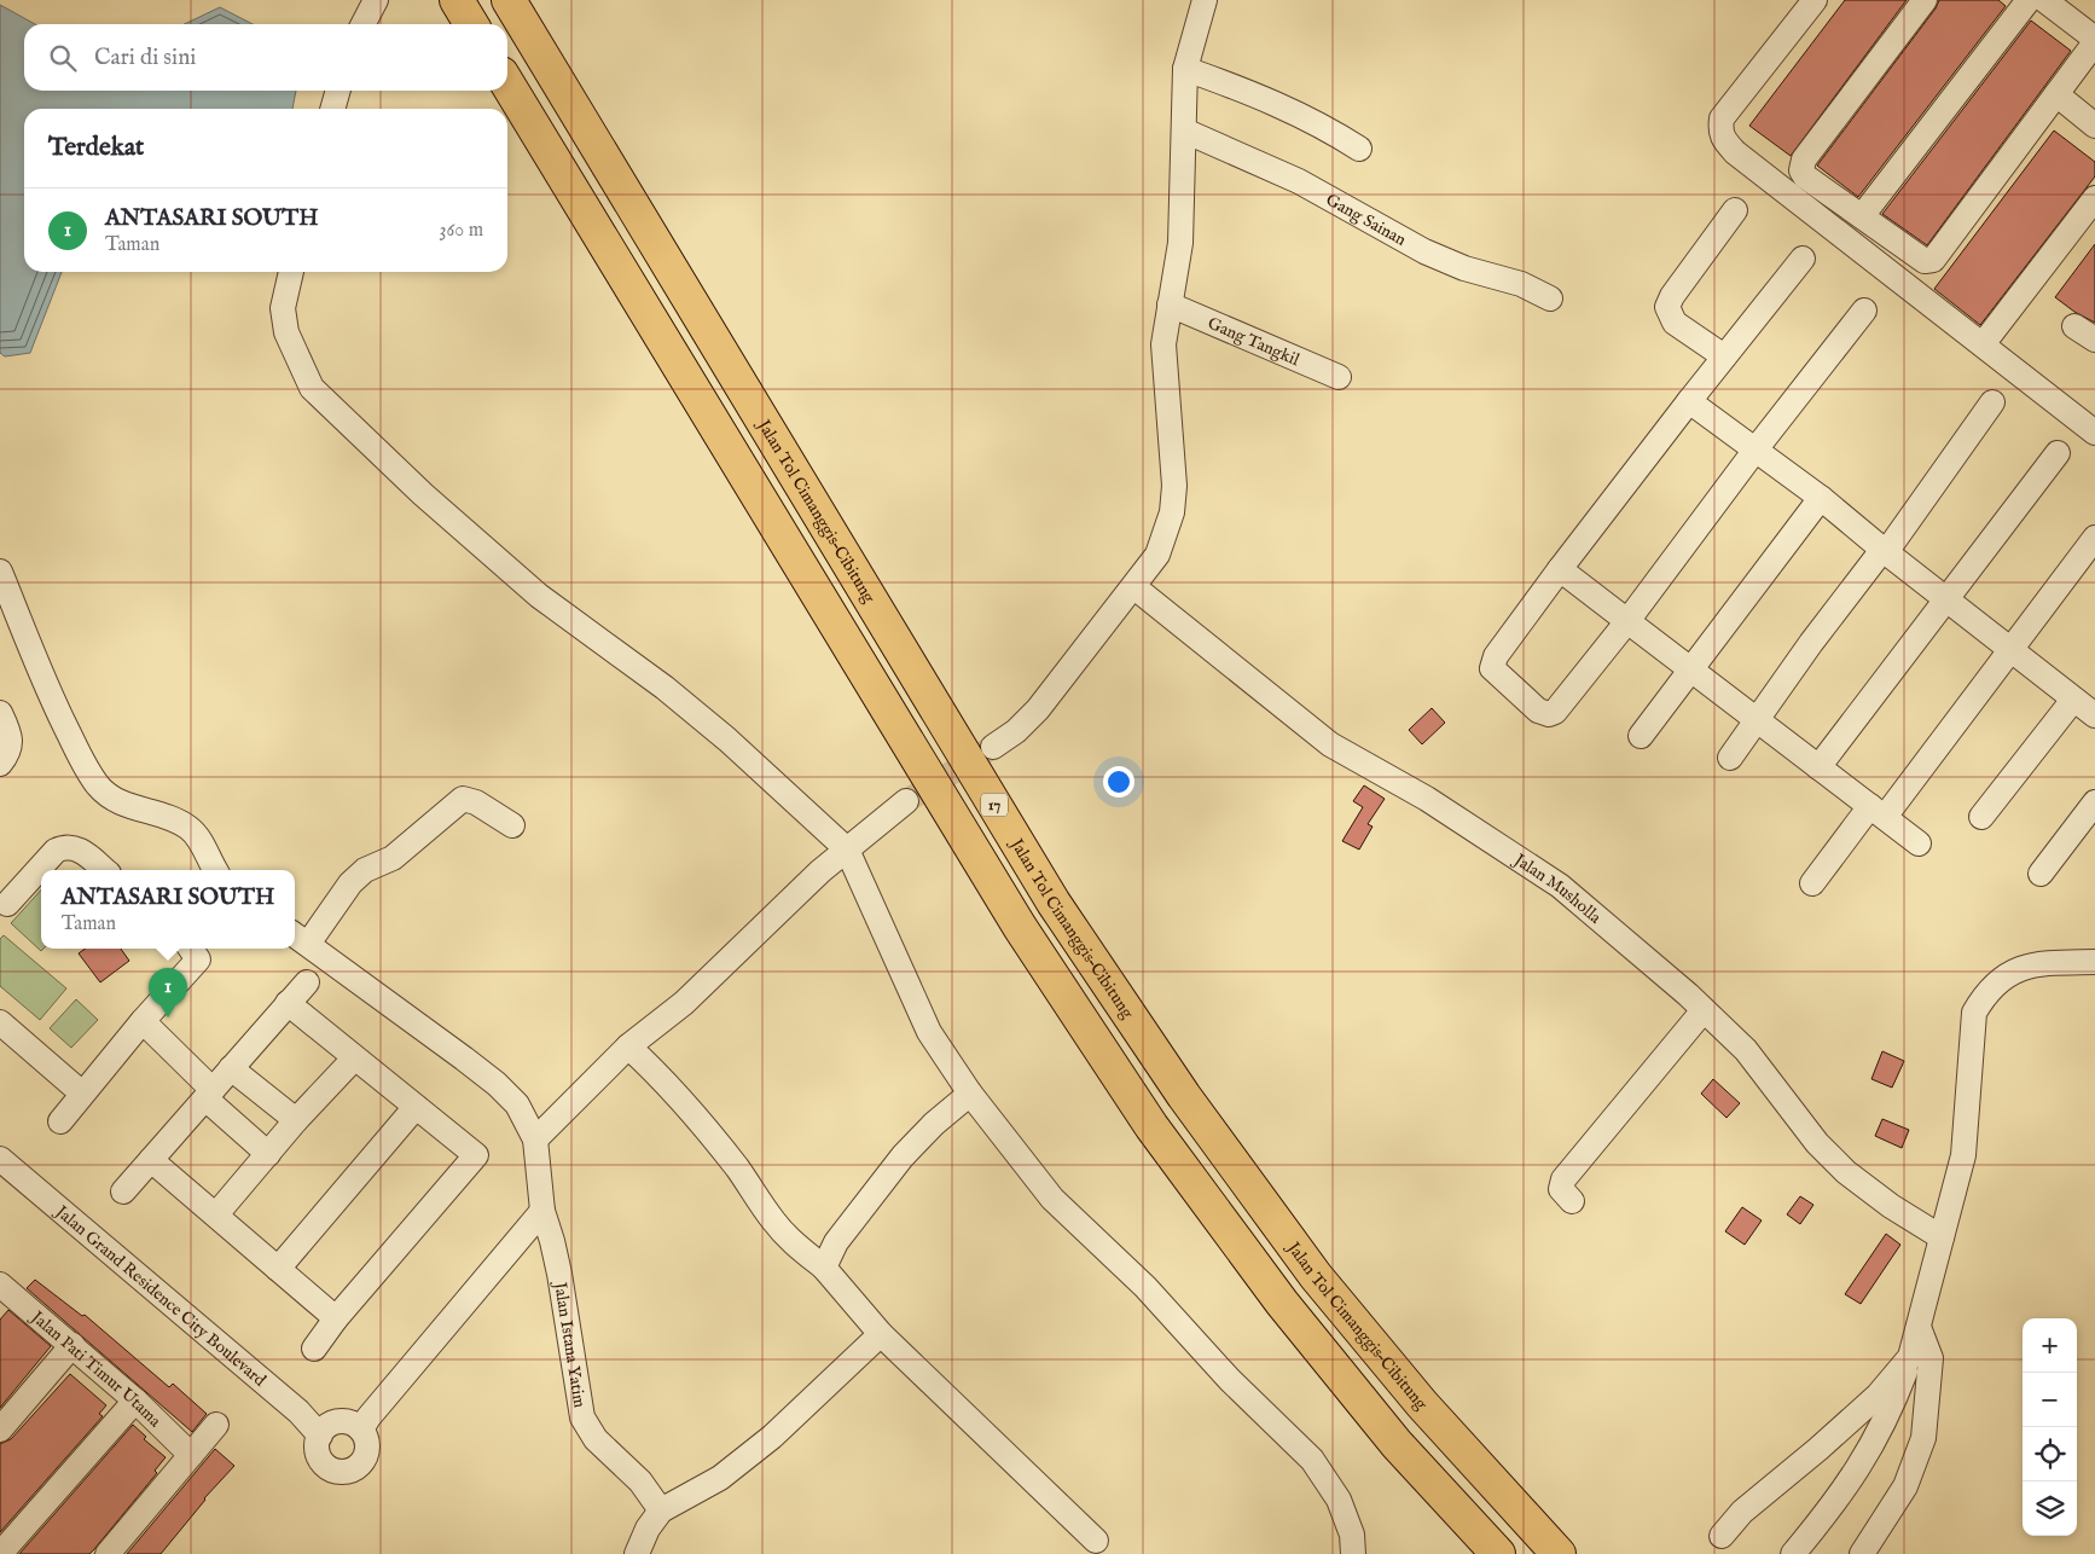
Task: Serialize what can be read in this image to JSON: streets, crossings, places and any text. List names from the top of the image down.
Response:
{
  "streets": {
    "highway": ["Jalan Tol Cimanggis–Cibitung", "17"],
    "street": [
      "Gang Sainan",
      "Gang Tangkil",
      "Jalan Musholla",
      "Jalan Grand Residence City Boulevard",
      "Jalan Istana Yatim",
      "Jalan Pati Timur Utama"
    ]
  },
  "page": {
    "search": "Cari di sini",
    "heading": "Terdekat",
    "list": [
      {
        "mark": "1",
        "name": "ANTASARI SOUTH",
        "note": "Taman",
        "value": "360 m"
      }
    ],
    "popup": ["ANTASARI SOUTH", "Taman"],
    "pins": "1",
    "map_buttons": ["+", "−"]
  }
}
